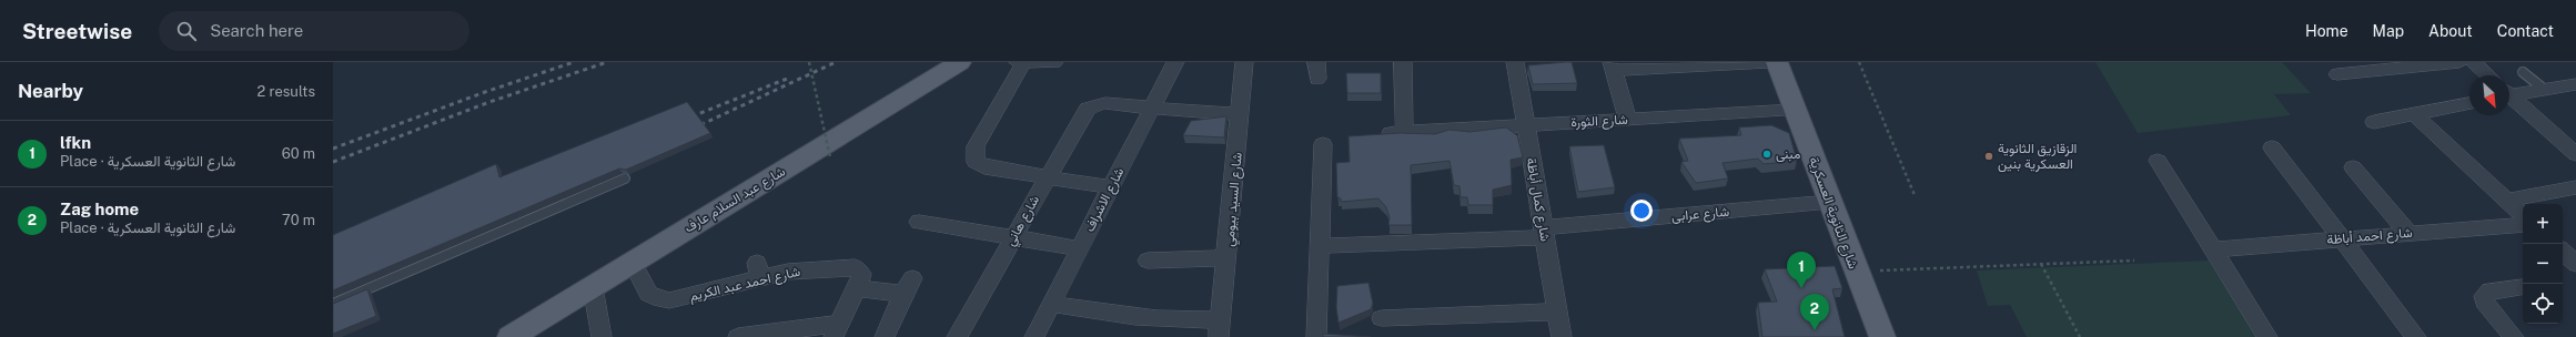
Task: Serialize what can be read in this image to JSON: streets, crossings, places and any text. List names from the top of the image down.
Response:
{
  "streets": {
    "main road": ["شارع عبد السلام عارف", "شارع الثانوية العسكرية"],
    "street": [
      "شارع الثورة",
      "شارع الاشراف",
      "شارع السيد بيومي",
      "شارع كمال أباظة",
      "شارع عرابى",
      "شارع هاني",
      "شارع احمد أباظة",
      "شارع احمد عبد الكريم"
    ]
  },
  "crossings": [
    ["شارع الثورة", "شارع كمال أباظة"],
    ["شارع الثورة", "شارع الثانوية العسكرية"],
    ["شارع عبد السلام عارف", "شارع احمد عبد الكريم"],
    ["شارع الاشراف", "شارع هاني"],
    ["شارع كمال أباظة", "شارع عرابى"],
    ["شارع الثانوية العسكرية", "شارع عرابى"]
  ],
  "places": ["مبنى", "الزقازيق الثانوية العسكرية بنين"],
  "north": "bottom right",
  "page": {
    "header": "Streetwise",
    "search": "Search here",
    "nav": [
      "Home",
      "Map",
      "About",
      "Contact"
    ],
    "heading": ["Nearby", "2 results"],
    "list": [
      {
        "mark": "1",
        "name": "lfkn",
        "note": "Place · شارع الثانوية العسكرية",
        "value": "60 m"
      },
      {
        "mark": "2",
        "name": "Zag home",
        "note": "Place · شارع الثانوية العسكرية",
        "value": "70 m"
      }
    ],
    "map_buttons": ["+", "−"],
    "pins": ["1", "2"]
  }
}
